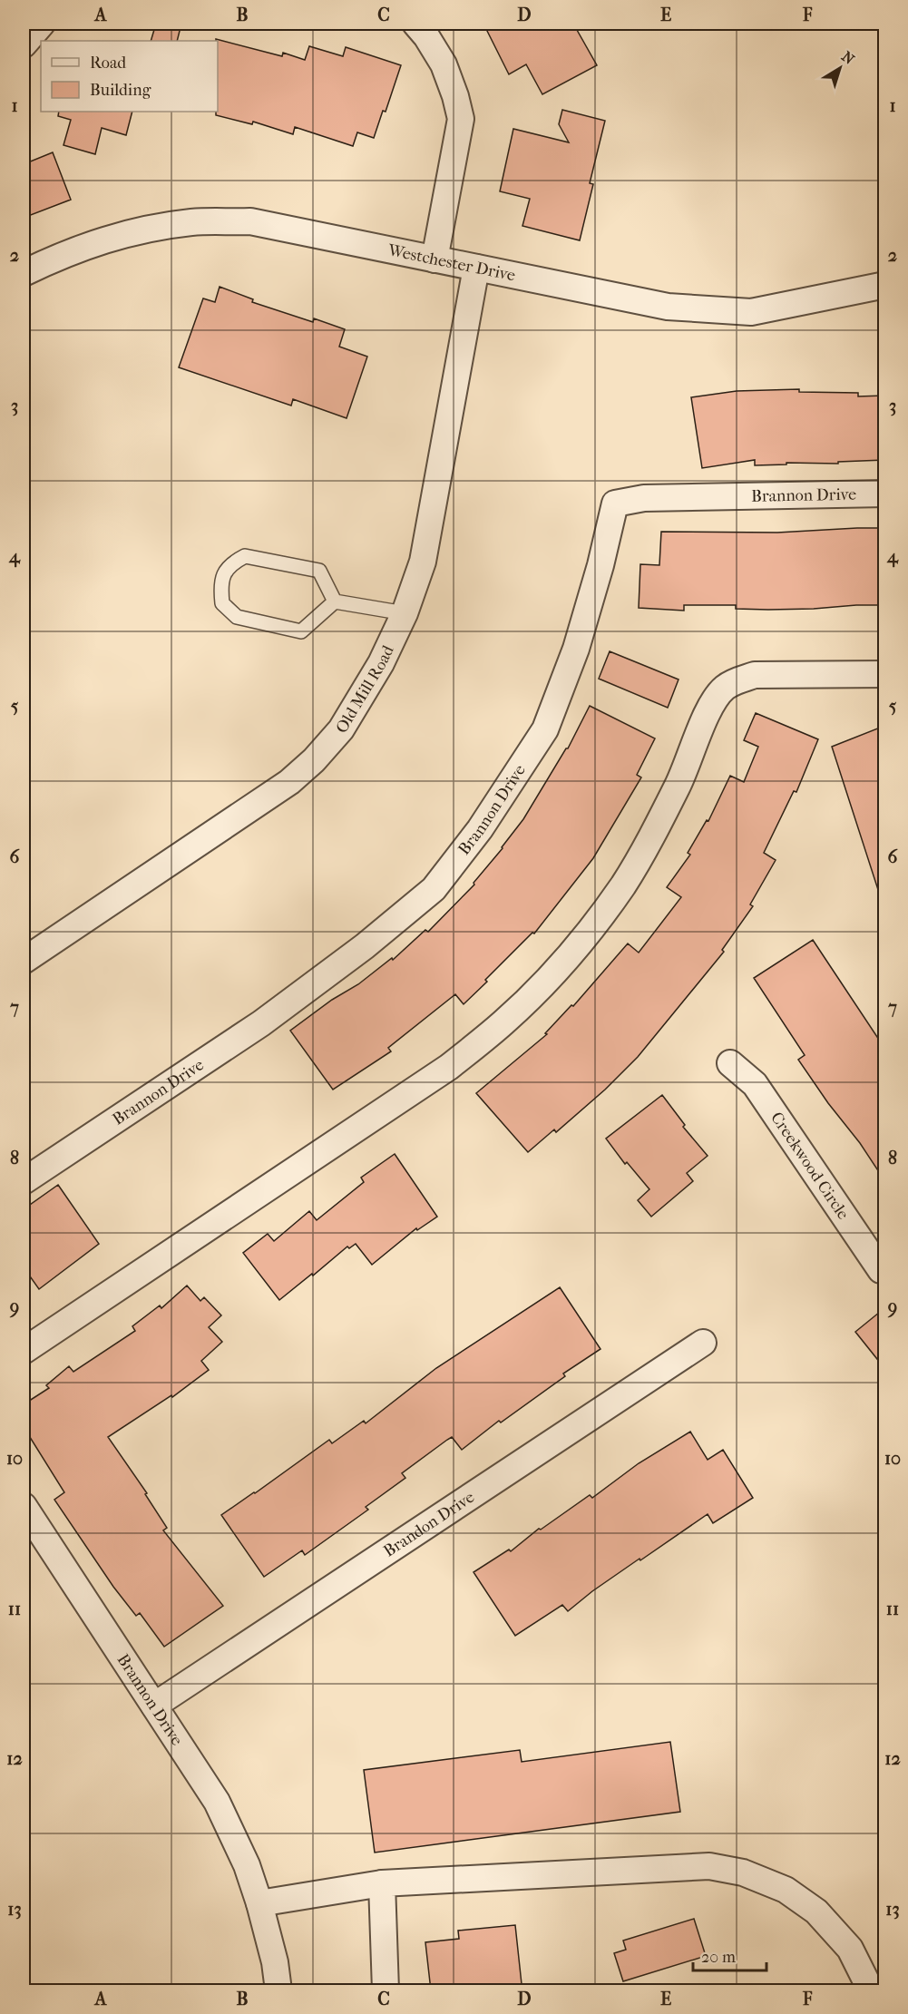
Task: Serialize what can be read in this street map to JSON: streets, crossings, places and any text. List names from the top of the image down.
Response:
{
  "streets": {
    "street": [
      "Westchester Drive",
      "Brannon Drive",
      "Old Mill Road",
      "Creekwood Circle",
      "Brandon Drive"
    ]
  },
  "crossings": [
    ["Westchester Drive", "Old Mill Road"],
    ["Brannon Drive", "Brandon Drive"]
  ],
  "legend": ["Road", "Building"],
  "scale_bar": "20 m",
  "north": "top right",
  "grid": {
    "columns": [
      "A",
      "B",
      "C",
      "D",
      "E",
      "F"
    ],
    "rows": [
      "1",
      "2",
      "3",
      "4",
      "5",
      "6",
      "7",
      "8",
      "9",
      "10",
      "11",
      "12",
      "13"
    ]
  }
}
